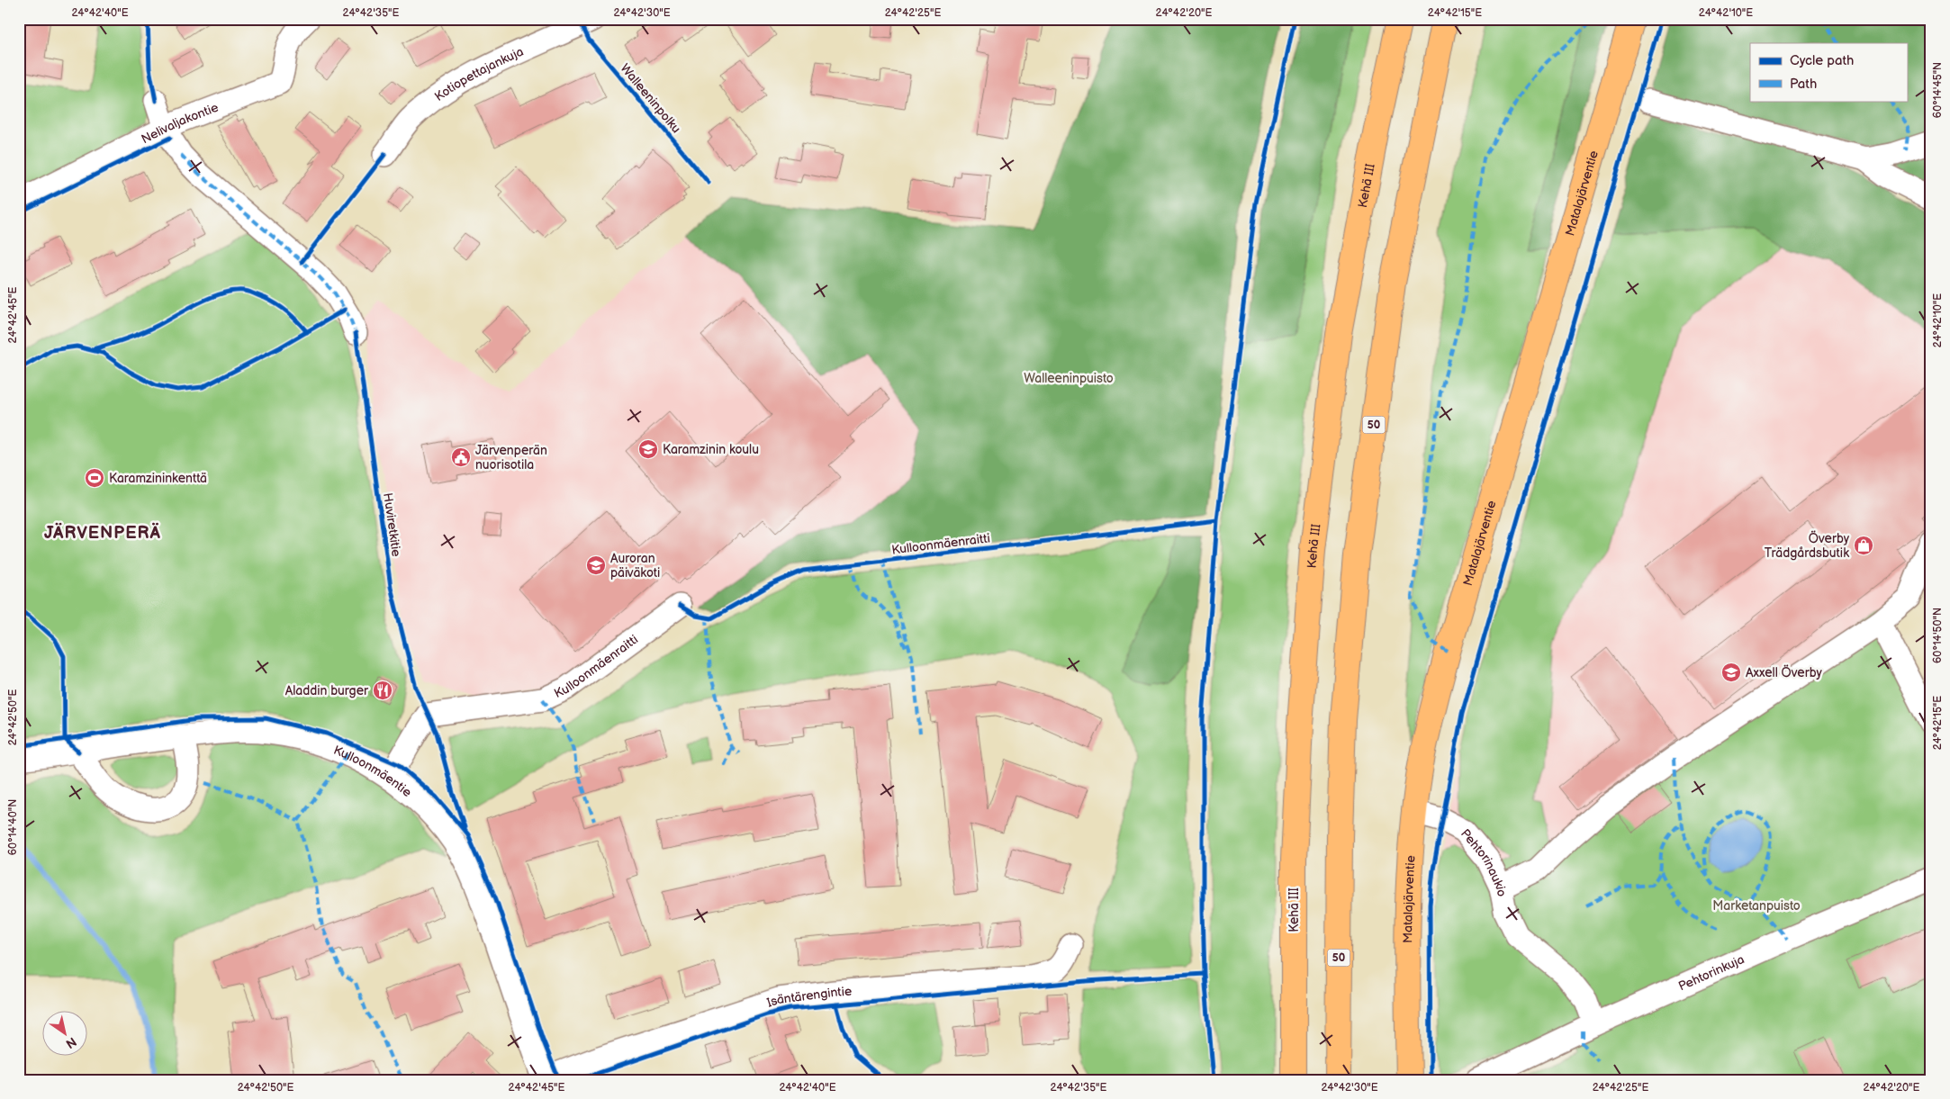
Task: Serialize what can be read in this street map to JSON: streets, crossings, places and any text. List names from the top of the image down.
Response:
{
  "streets": {
    "main road": ["Kehä III", "Matalajärventie", "50"],
    "street": [
      "Kotiopettajankuja",
      "Nelivaljakontie",
      "Kulloonmäenraitti",
      "Kulloonmäentie",
      "Pehtorinaukio",
      "Pehtorinkuja",
      "Isäntärengintie"
    ],
    "cycle path": ["Walleeninpolku", "Huviretkitie"]
  },
  "crossings": [
    ["Matalajärventie", "Pehtorinaukio"],
    ["Kulloonmäenraitti", "Kulloonmäentie"],
    ["Kulloonmäentie", "Isäntärengintie"],
    ["Pehtorinaukio", "Pehtorinkuja"]
  ],
  "districts": ["JÄRVENPERÄ"],
  "parks": ["Walleeninpuisto", "Marketanpuisto"],
  "places": {
    "school or university": ["Karamzinin koulu", "Auroran päiväkoti", "Axxell Överby"],
    "public building": ["Järvenperän nuorisotila"],
    "sports": ["Karamzininkenttä"],
    "shop": ["Överby Trädgårdsbutik"],
    "restaurant": ["Aladdin burger"]
  },
  "legend": ["Cycle path", "Path"],
  "north": "bottom right",
  "coordinates": [
    "24°42'40\"E",
    "24°42'35\"E",
    "24°42'30\"E",
    "24°42'25\"E",
    "24°42'20\"E",
    "24°42'15\"E",
    "24°42'10\"E",
    "60°14'45\"N",
    "24°42'45\"E",
    "60°14'50\"N",
    "24°42'50\"E",
    "60°14'40\"N"
  ]
}
